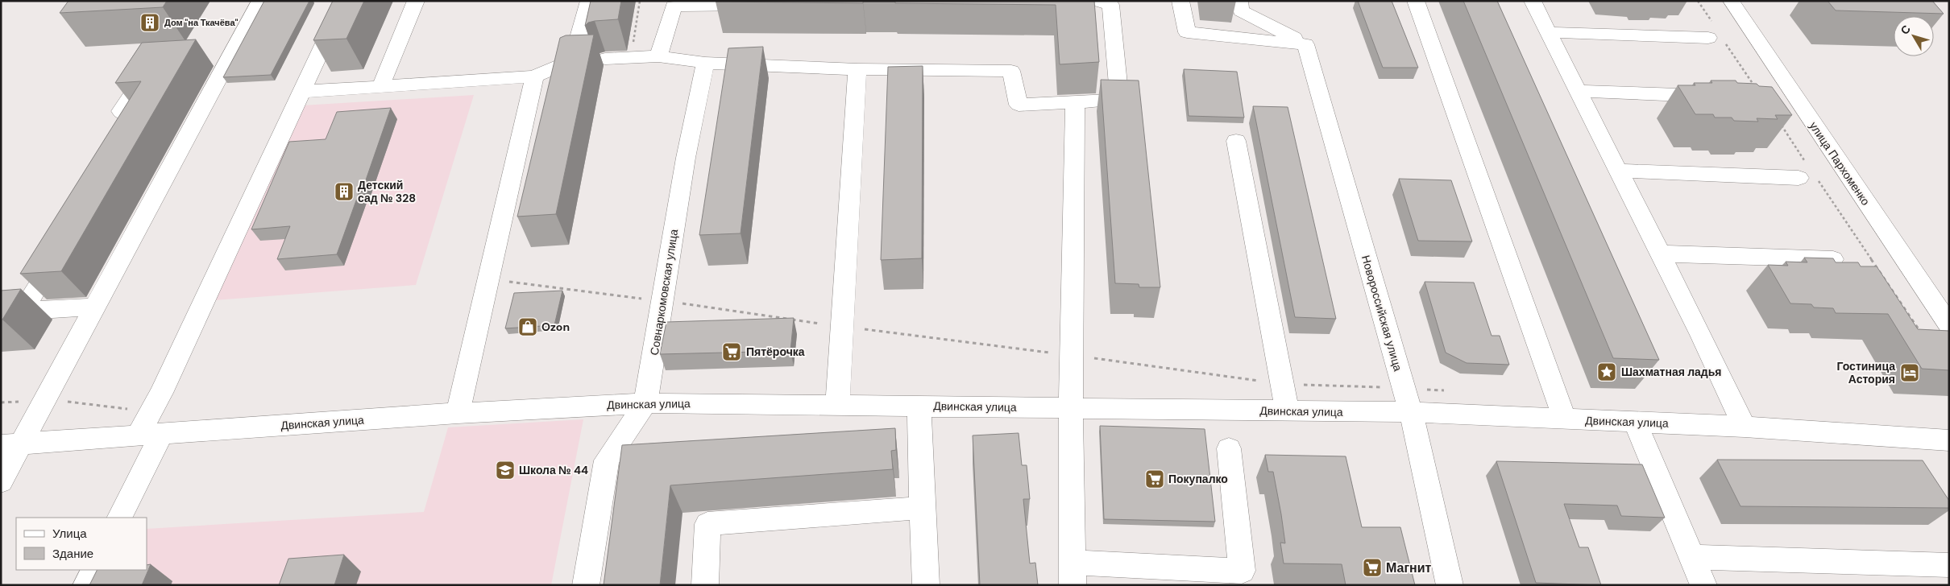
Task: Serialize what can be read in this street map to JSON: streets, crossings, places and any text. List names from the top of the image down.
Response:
{
  "streets": {
    "street": [
      "улица Пархоменко",
      "Совнаркомовская улица",
      "Новороссийская улица",
      "Двинская улица"
    ]
  },
  "crossings": [
    ["Совнаркомовская улица", "Двинская улица"],
    ["Новороссийская улица", "Двинская улица"]
  ],
  "places": {
    "building": ["Дом \"на Ткачёва\"", "Детский сад № 328"],
    "shop": ["Ozon"],
    "supermarket": ["Пятёрочка", "Покупалко", "Магнит"],
    "place": ["Шахматная ладья"],
    "hotel": ["Гостиница Астория"],
    "school or university": ["Школа № 44"]
  },
  "legend": ["Улица", "Здание"],
  "north": "top left"
}
